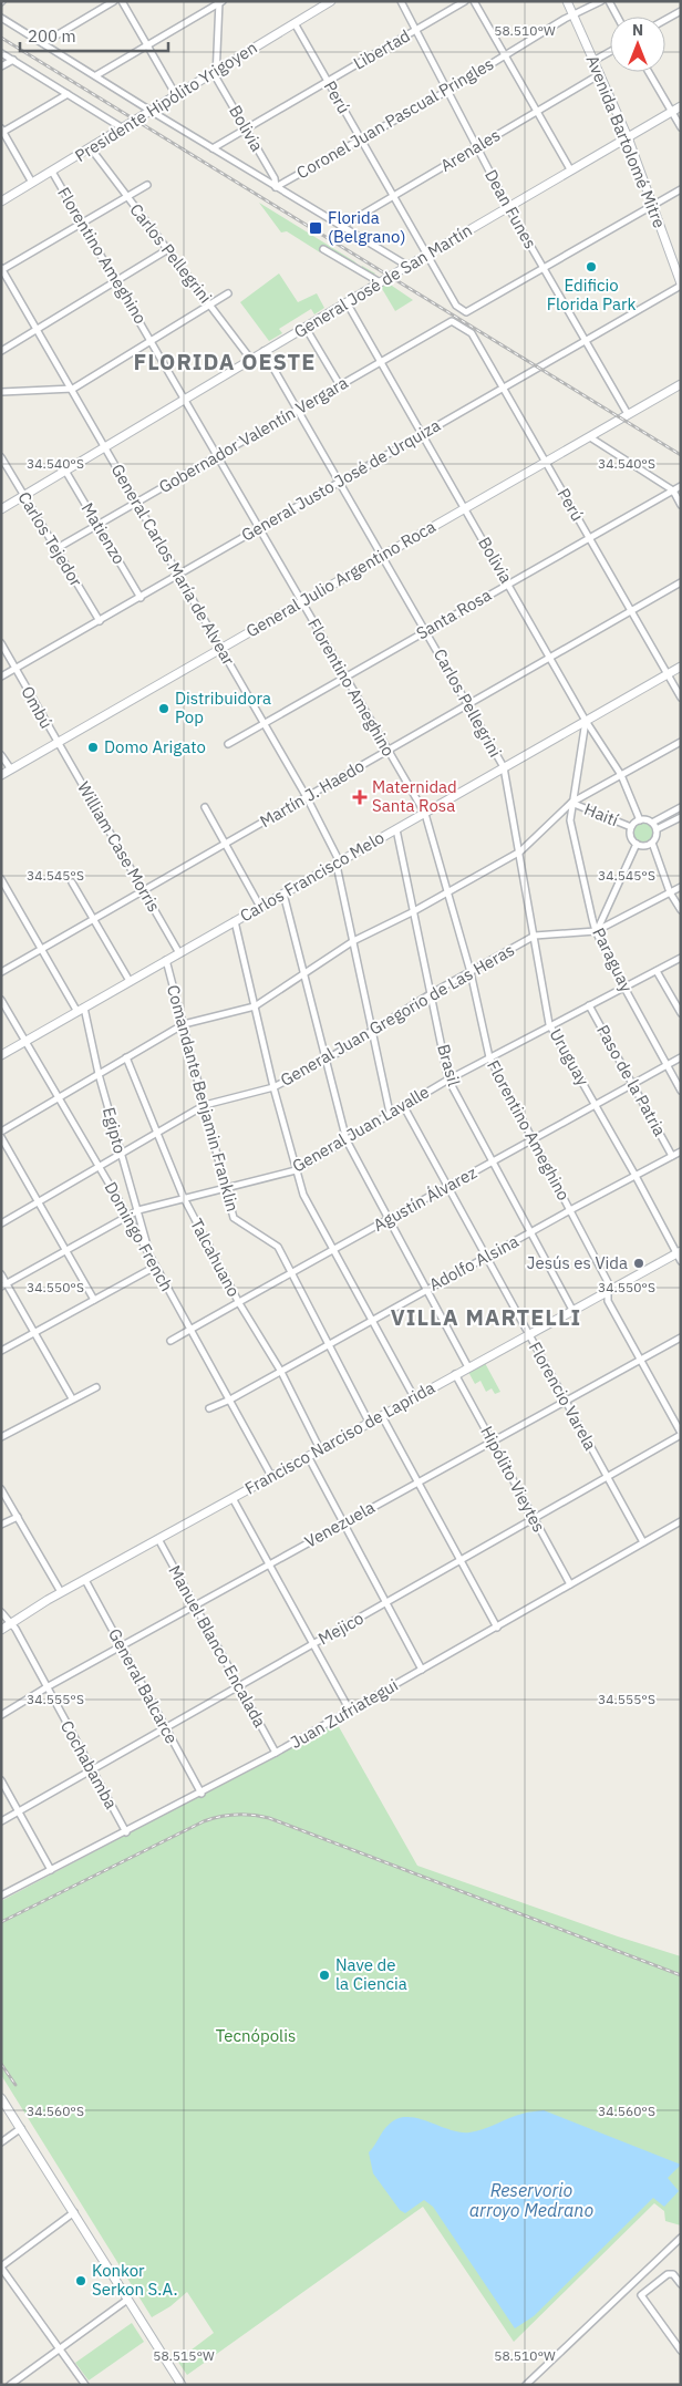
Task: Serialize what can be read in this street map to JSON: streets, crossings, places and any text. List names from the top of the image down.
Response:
{
  "streets": {
    "street": [
      "Libertad",
      "Perú",
      "Presidente Hipólito Yrigoyen",
      "Coronel Juan Pascual Pringles",
      "Bolivia",
      "Avenida Bartolomé Mitre",
      "Arenales",
      "Dean Funes",
      "Carlos Pellegrini",
      "Florentino Ameghino",
      "General José de San Martín",
      "Gobernador Valentín Vergara",
      "General Justo José de Urquiza",
      "Matienzo",
      "Carlos Tejedor",
      "General Carlos María de Alvear",
      "General Julio Argentino Roca",
      "Santa Rosa",
      "Ombú",
      "Martín J. Haedo",
      "Haití",
      "William Case Morris",
      "Carlos Francisco Melo",
      "Paraguay",
      "General Juan Gregorio de Las Heras",
      "Uruguay",
      "Brasil",
      "Paso de la Patria",
      "Comandante Benjamin Franklin",
      "General Juan Lavalle",
      "Egipto",
      "Agustín Álvarez",
      "Domingo French",
      "Talcahuano",
      "Adolfo Alsina",
      "Florencio Varela",
      "Francisco Narciso de Laprida",
      "Hipólito Vieytes",
      "Venezuela",
      "Mejico",
      "Manuel Blanco Encalada",
      "General Balcarce",
      "Juan Zufriategui",
      "Cochabamba"
    ]
  },
  "crossings": [
    ["Libertad", "Perú"],
    ["Libertad", "Bolivia"],
    ["Libertad", "Dean Funes"],
    ["Perú", "Presidente Hipólito Yrigoyen"],
    ["Perú", "Coronel Juan Pascual Pringles"],
    ["Perú", "Arenales"],
    ["Perú", "Dean Funes"],
    ["Perú", "General José de San Martín"],
    ["Perú", "Gobernador Valentín Vergara"],
    ["Perú", "General Justo José de Urquiza"],
    ["Perú", "General Julio Argentino Roca"],
    ["Perú", "Santa Rosa"],
    ["Perú", "Martín J. Haedo"],
    ["Perú", "Carlos Francisco Melo"],
    ["Presidente Hipólito Yrigoyen", "Bolivia"],
    ["Presidente Hipólito Yrigoyen", "Carlos Pellegrini"],
    ["Presidente Hipólito Yrigoyen", "Florentino Ameghino"],
    ["Coronel Juan Pascual Pringles", "Bolivia"],
    ["Coronel Juan Pascual Pringles", "Avenida Bartolomé Mitre"],
    ["Coronel Juan Pascual Pringles", "Dean Funes"],
    ["Bolivia", "General José de San Martín"],
    ["Bolivia", "Gobernador Valentín Vergara"],
    ["Bolivia", "General Justo José de Urquiza"],
    ["Bolivia", "General Julio Argentino Roca"],
    ["Bolivia", "Santa Rosa"],
    ["Bolivia", "Martín J. Haedo"],
    ["Bolivia", "Haití"],
    ["Bolivia", "Carlos Francisco Melo"],
    ["Bolivia", "Paraguay"],
    ["Avenida Bartolomé Mitre", "Arenales"],
    ["Avenida Bartolomé Mitre", "General José de San Martín"],
    ["Avenida Bartolomé Mitre", "General Justo José de Urquiza"],
    ["Arenales", "Dean Funes"],
    ["Dean Funes", "General José de San Martín"],
    ["Dean Funes", "General Justo José de Urquiza"],
    ["Dean Funes", "General Julio Argentino Roca"],
    ["Carlos Pellegrini", "General José de San Martín"],
    ["Carlos Pellegrini", "Gobernador Valentín Vergara"],
    ["Carlos Pellegrini", "General Justo José de Urquiza"],
    ["Carlos Pellegrini", "General Julio Argentino Roca"],
    ["Carlos Pellegrini", "Santa Rosa"],
    ["Carlos Pellegrini", "Martín J. Haedo"],
    ["Carlos Pellegrini", "Carlos Francisco Melo"],
    ["Carlos Pellegrini", "Uruguay"],
    ["Florentino Ameghino", "General José de San Martín"],
    ["Florentino Ameghino", "Gobernador Valentín Vergara"],
    ["Florentino Ameghino", "General Justo José de Urquiza"],
    ["Florentino Ameghino", "General Julio Argentino Roca"],
    ["Florentino Ameghino", "Santa Rosa"],
    ["Florentino Ameghino", "Martín J. Haedo"],
    ["Florentino Ameghino", "Carlos Francisco Melo"],
    ["Florentino Ameghino", "General Juan Gregorio de Las Heras"],
    ["Florentino Ameghino", "General Juan Lavalle"],
    ["Florentino Ameghino", "Agustín Álvarez"],
    ["Florentino Ameghino", "Adolfo Alsina"],
    ["Florentino Ameghino", "Francisco Narciso de Laprida"],
    ["General José de San Martín", "Matienzo"],
    ["General José de San Martín", "Carlos Tejedor"],
    ["General José de San Martín", "General Carlos María de Alvear"],
    ["Gobernador Valentín Vergara", "Matienzo"],
    ["Gobernador Valentín Vergara", "Carlos Tejedor"],
    ["Gobernador Valentín Vergara", "General Carlos María de Alvear"],
    ["General Justo José de Urquiza", "Matienzo"],
    ["General Justo José de Urquiza", "Carlos Tejedor"],
    ["General Justo José de Urquiza", "General Carlos María de Alvear"],
    ["General Justo José de Urquiza", "Ombú"],
    ["General Carlos María de Alvear", "General Julio Argentino Roca"],
    ["General Carlos María de Alvear", "Santa Rosa"],
    ["General Carlos María de Alvear", "Martín J. Haedo"],
    ["General Carlos María de Alvear", "Carlos Francisco Melo"],
    ["General Julio Argentino Roca", "Ombú"],
    ["General Julio Argentino Roca", "William Case Morris"],
    ["Ombú", "William Case Morris"],
    ["Martín J. Haedo", "William Case Morris"],
    ["Haití", "Paraguay"],
    ["William Case Morris", "Carlos Francisco Melo"],
    ["Carlos Francisco Melo", "Paraguay"],
    ["Carlos Francisco Melo", "Uruguay"],
    ["Carlos Francisco Melo", "Brasil"],
    ["Carlos Francisco Melo", "Comandante Benjamin Franklin"],
    ["Carlos Francisco Melo", "Egipto"],
    ["Carlos Francisco Melo", "Domingo French"],
    ["Paraguay", "General Juan Gregorio de Las Heras"],
    ["Paraguay", "General Juan Lavalle"],
    ["Paraguay", "Agustín Álvarez"],
    ["General Juan Gregorio de Las Heras", "Uruguay"],
    ["General Juan Gregorio de Las Heras", "Brasil"],
    ["General Juan Gregorio de Las Heras", "Comandante Benjamin Franklin"],
    ["General Juan Gregorio de Las Heras", "Egipto"],
    ["General Juan Gregorio de Las Heras", "Domingo French"],
    ["General Juan Gregorio de Las Heras", "Talcahuano"],
    ["Uruguay", "General Juan Lavalle"],
    ["Uruguay", "Agustín Álvarez"],
    ["Uruguay", "Adolfo Alsina"],
    ["Uruguay", "Francisco Narciso de Laprida"],
    ["Brasil", "General Juan Lavalle"],
    ["Brasil", "Agustín Álvarez"],
    ["Brasil", "Adolfo Alsina"],
    ["Brasil", "Francisco Narciso de Laprida"],
    ["Paso de la Patria", "General Juan Lavalle"],
    ["Paso de la Patria", "Agustín Álvarez"],
    ["Paso de la Patria", "Adolfo Alsina"],
    ["Comandante Benjamin Franklin", "General Juan Lavalle"],
    ["Comandante Benjamin Franklin", "Agustín Álvarez"],
    ["Comandante Benjamin Franklin", "Adolfo Alsina"],
    ["Comandante Benjamin Franklin", "Francisco Narciso de Laprida"],
    ["General Juan Lavalle", "Egipto"],
    ["General Juan Lavalle", "Domingo French"],
    ["General Juan Lavalle", "Talcahuano"],
    ["General Juan Lavalle", "Florencio Varela"],
    ["Egipto", "Domingo French"],
    ["Agustín Álvarez", "Domingo French"],
    ["Agustín Álvarez", "Talcahuano"],
    ["Agustín Álvarez", "Florencio Varela"],
    ["Domingo French", "Adolfo Alsina"],
    ["Domingo French", "Francisco Narciso de Laprida"],
    ["Talcahuano", "Adolfo Alsina"],
    ["Talcahuano", "Francisco Narciso de Laprida"],
    ["Adolfo Alsina", "Florencio Varela"],
    ["Florencio Varela", "Francisco Narciso de Laprida"],
    ["Florencio Varela", "Venezuela"],
    ["Florencio Varela", "Mejico"],
    ["Florencio Varela", "Juan Zufriategui"],
    ["Francisco Narciso de Laprida", "Hipólito Vieytes"],
    ["Francisco Narciso de Laprida", "Manuel Blanco Encalada"],
    ["Francisco Narciso de Laprida", "General Balcarce"],
    ["Francisco Narciso de Laprida", "Cochabamba"],
    ["Hipólito Vieytes", "Venezuela"],
    ["Hipólito Vieytes", "Mejico"],
    ["Hipólito Vieytes", "Juan Zufriategui"],
    ["Venezuela", "Manuel Blanco Encalada"],
    ["Venezuela", "General Balcarce"],
    ["Venezuela", "Cochabamba"],
    ["Mejico", "Manuel Blanco Encalada"],
    ["Mejico", "General Balcarce"],
    ["Mejico", "Cochabamba"],
    ["Manuel Blanco Encalada", "Juan Zufriategui"],
    ["General Balcarce", "Juan Zufriategui"],
    ["Juan Zufriategui", "Cochabamba"]
  ],
  "districts": ["FLORIDA OESTE", "VILLA MARTELLI"],
  "water": ["Reservorio arroyo Medrano"],
  "parks": ["Tecnópolis"],
  "places": {
    "transit": ["Florida (Belgrano)"],
    "other": [
      "Edificio Florida Park",
      "Distribuidora Pop",
      "Domo Arigato",
      "Jesús es Vida",
      "Nave de la Ciencia",
      "Konkor Serkon S.A."
    ],
    "health": ["Maternidad Santa Rosa"]
  },
  "scale_bar": "200 m",
  "north": "top",
  "coordinates": [
    "58.510°W",
    "34.540°S",
    "34.545°S",
    "34.550°S",
    "34.555°S",
    "34.560°S",
    "58.515°W"
  ]
}
